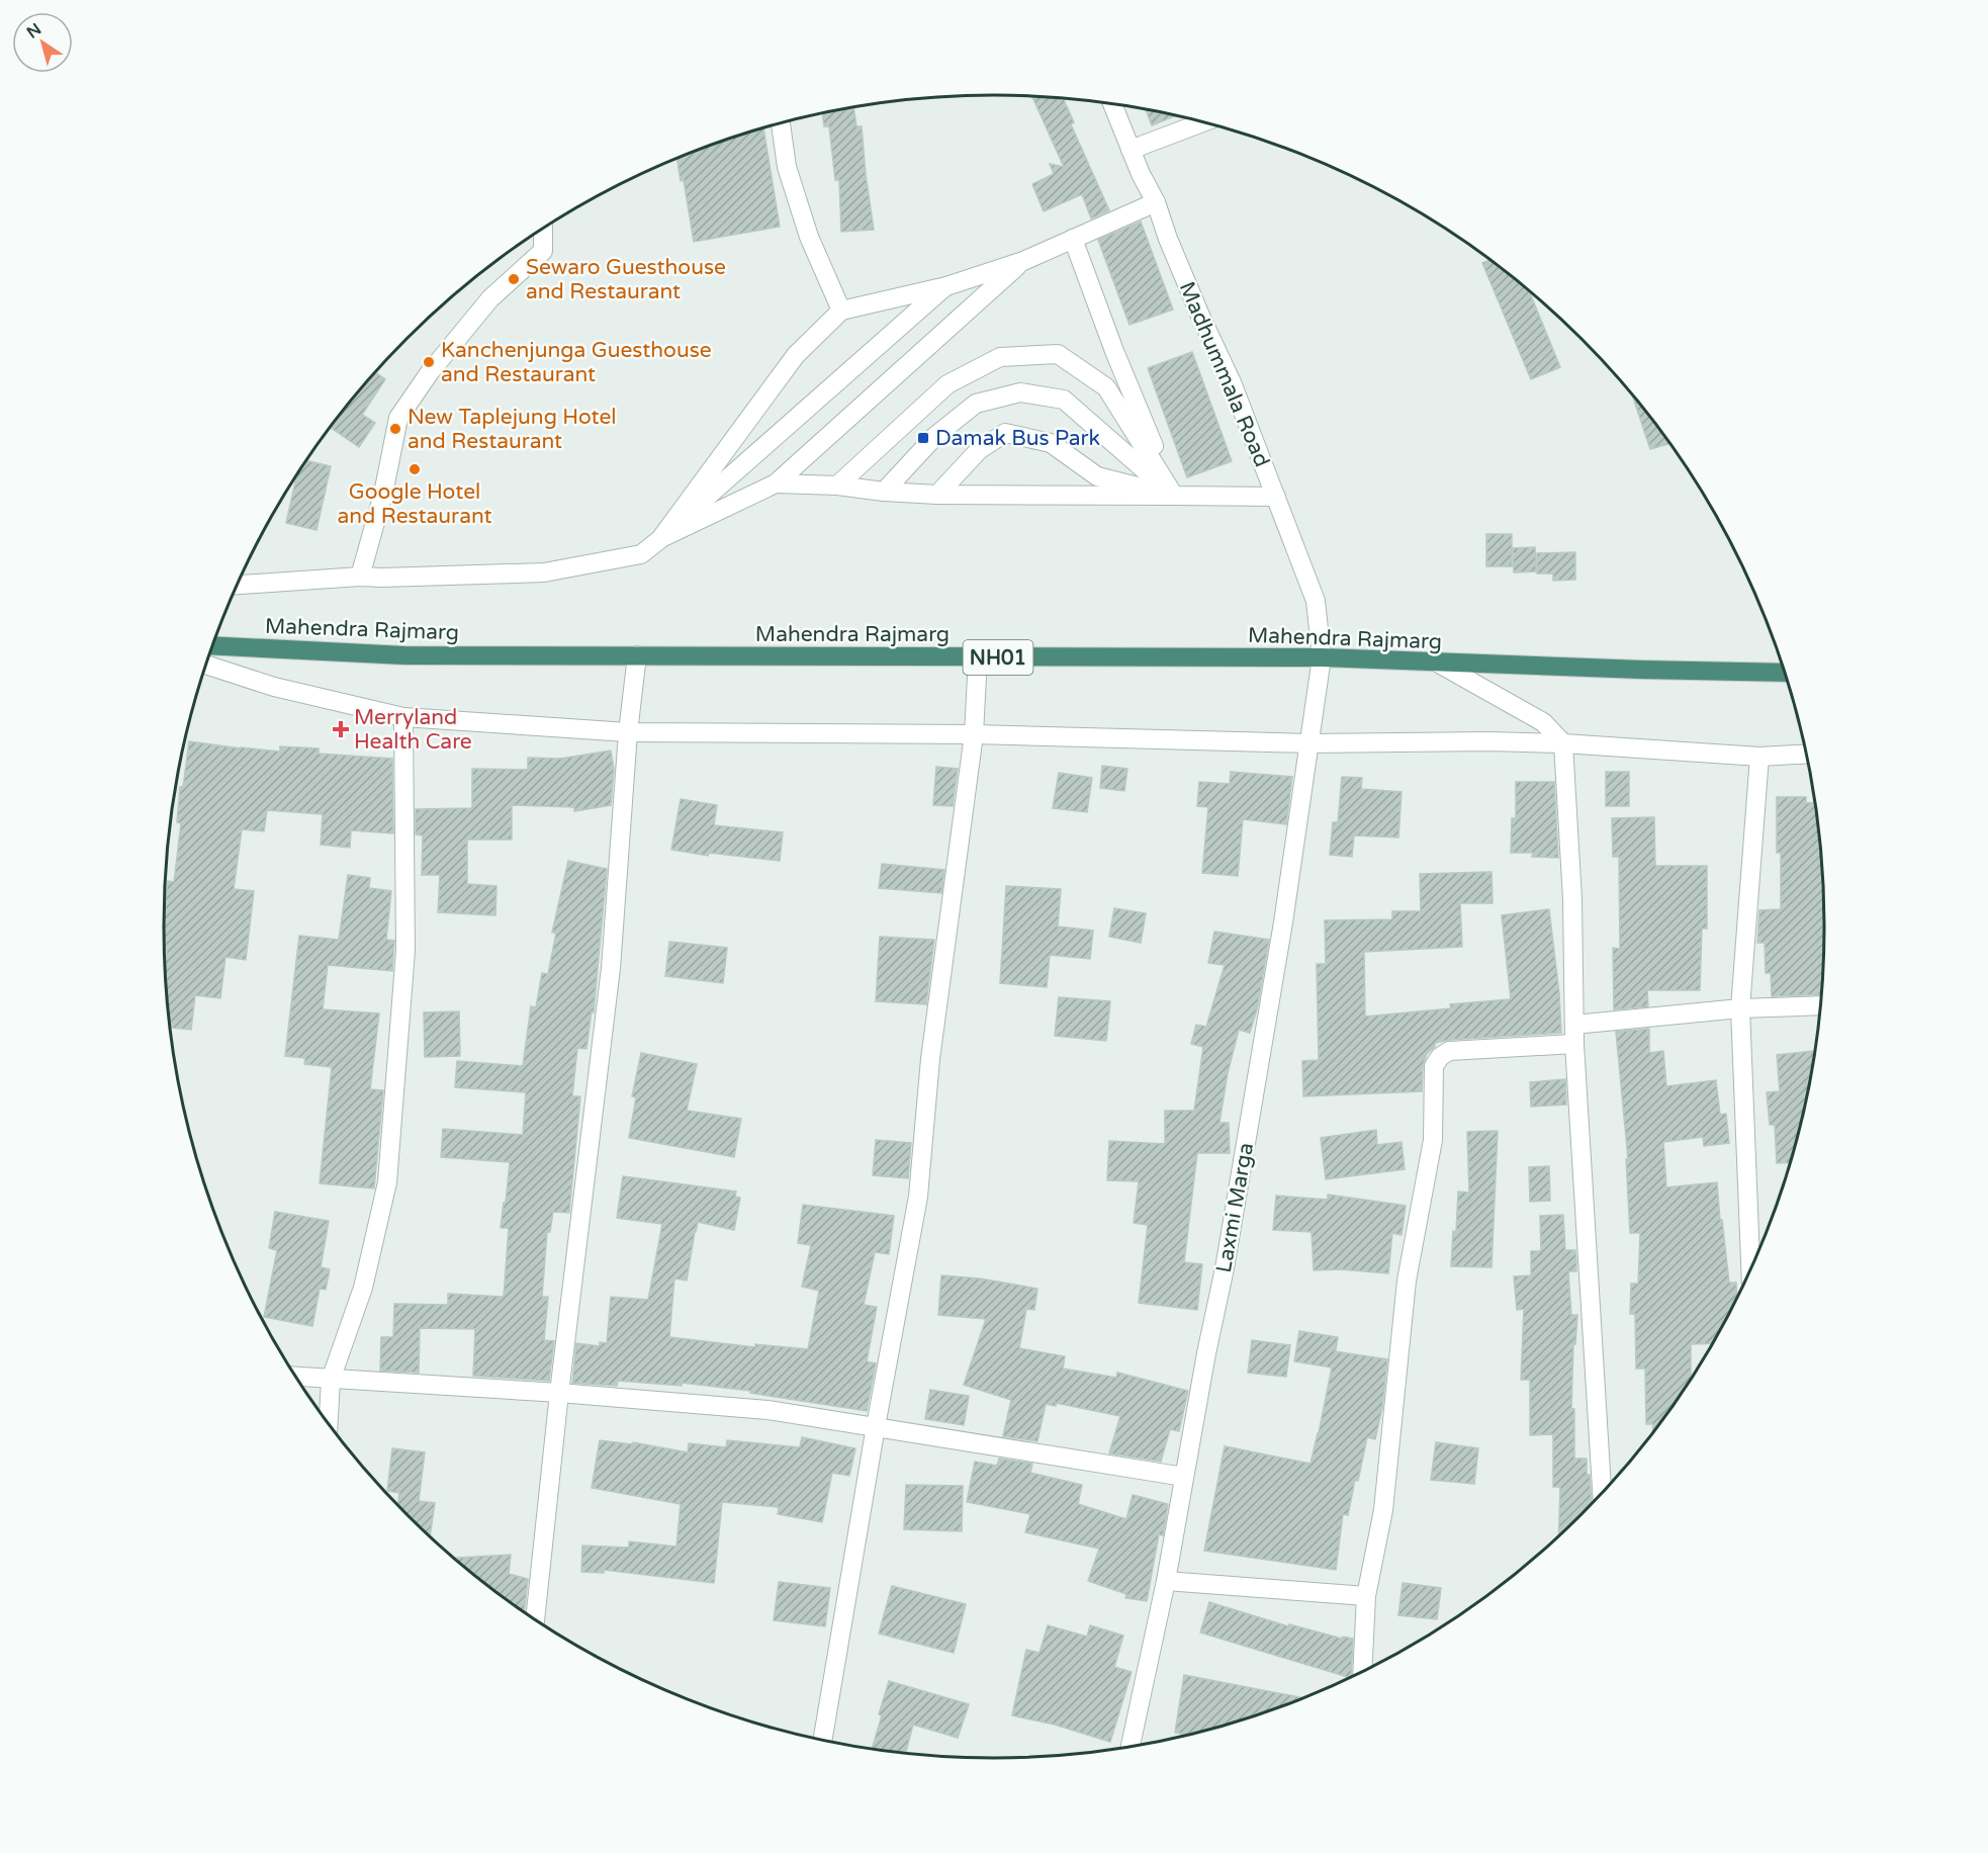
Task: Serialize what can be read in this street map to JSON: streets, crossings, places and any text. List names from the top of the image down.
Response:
{
  "streets": {
    "highway": ["Mahendra Rajmarg", "NH01"],
    "street": ["Madhummala Road", "Laxmi Marga"]
  },
  "crossings": [
    ["Madhummala Road", "Mahendra Rajmarg"],
    ["Madhummala Road", "Laxmi Marga"],
    ["Mahendra Rajmarg", "Laxmi Marga"]
  ],
  "places": {
    "other": [
      "Sewaro Guesthouse and Restaurant",
      "Kanchenjunga Guesthouse and Restaurant",
      "New Taplejung Hotel and Restaurant",
      "Google Hotel and Restaurant"
    ],
    "transit": ["Damak Bus Park"],
    "health": ["Merryland Health Care"]
  },
  "north": "top left"
}
